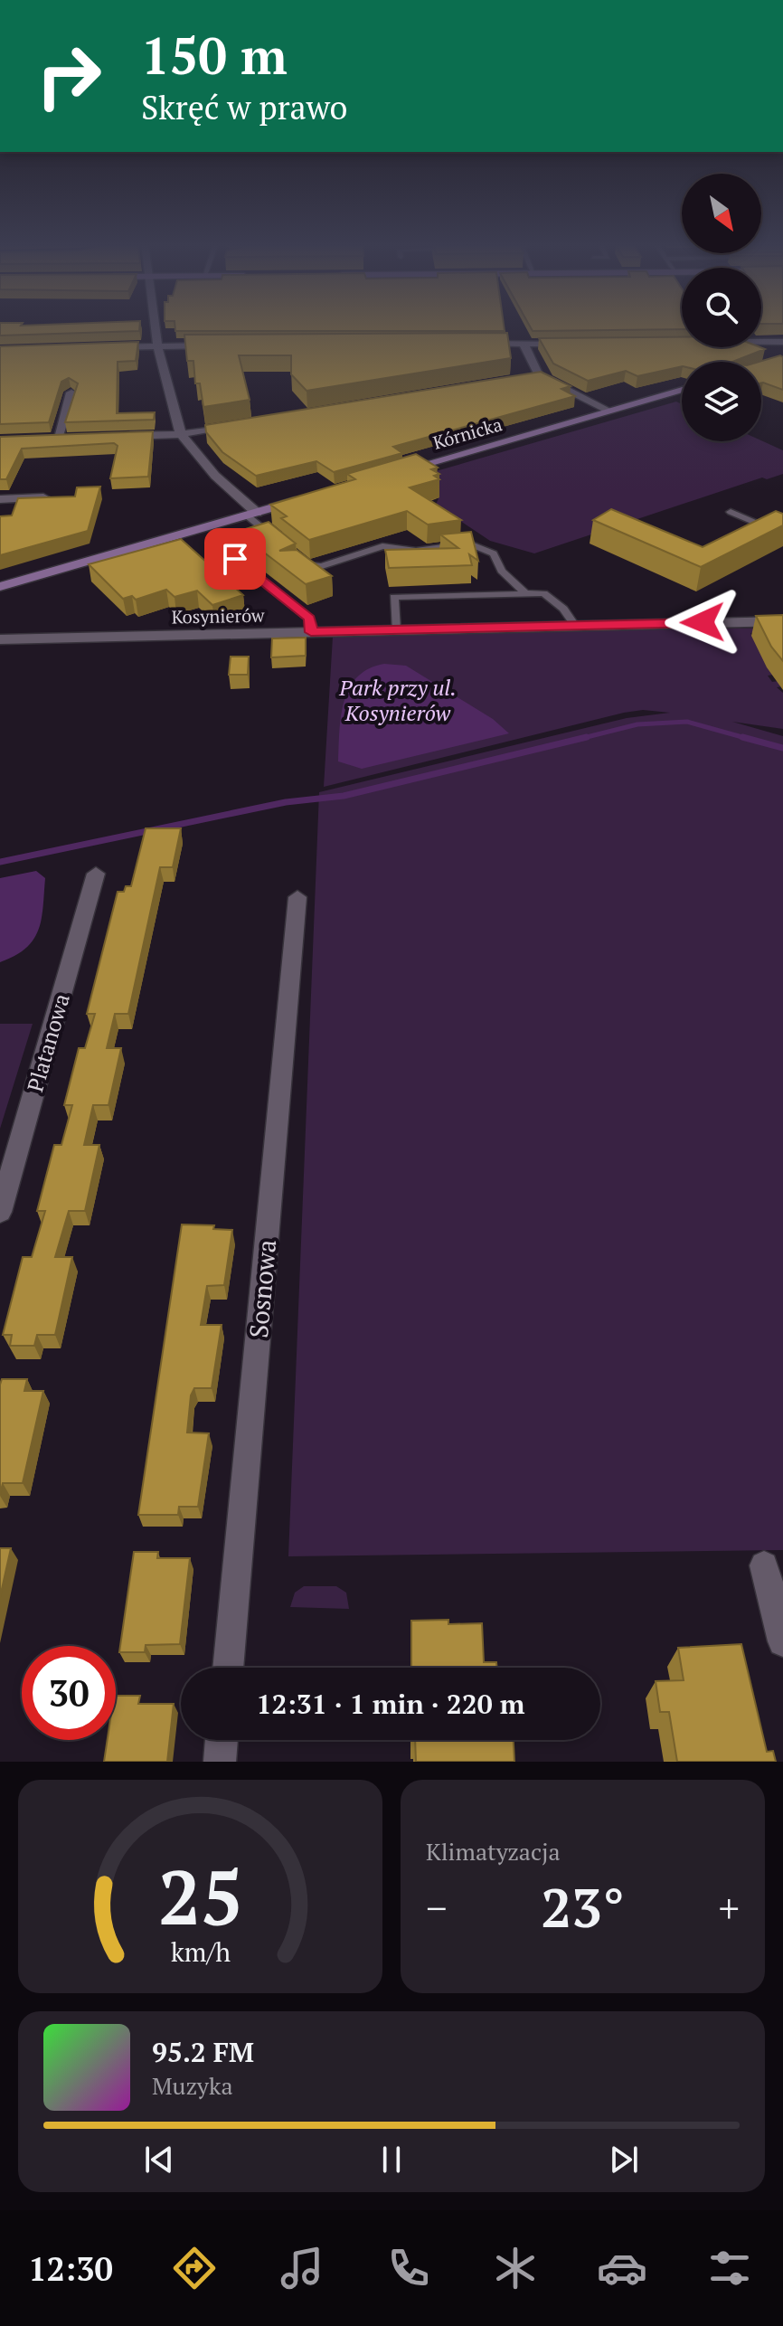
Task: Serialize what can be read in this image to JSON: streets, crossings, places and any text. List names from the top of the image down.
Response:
{
  "streets": {
    "street": [
      "Kórnicka",
      "Kosynierów",
      "Platanowa",
      "Sosnowa"
    ]
  },
  "parks": ["Park przy ul. Kosynierów"],
  "north": "bottom right",
  "page": {
    "turn": ["150 m", "Skręć w prawo"],
    "limit": "30",
    "trip": "12:31 · 1 min · 220 m",
    "tile": "Klimatyzacja",
    "heat": ["−", "23°", "+"],
    "song": ["95.2 FM", "Muzyka"],
    "tabs": "12:30",
    "gauge": ["25", "km/h"]
  }
}
